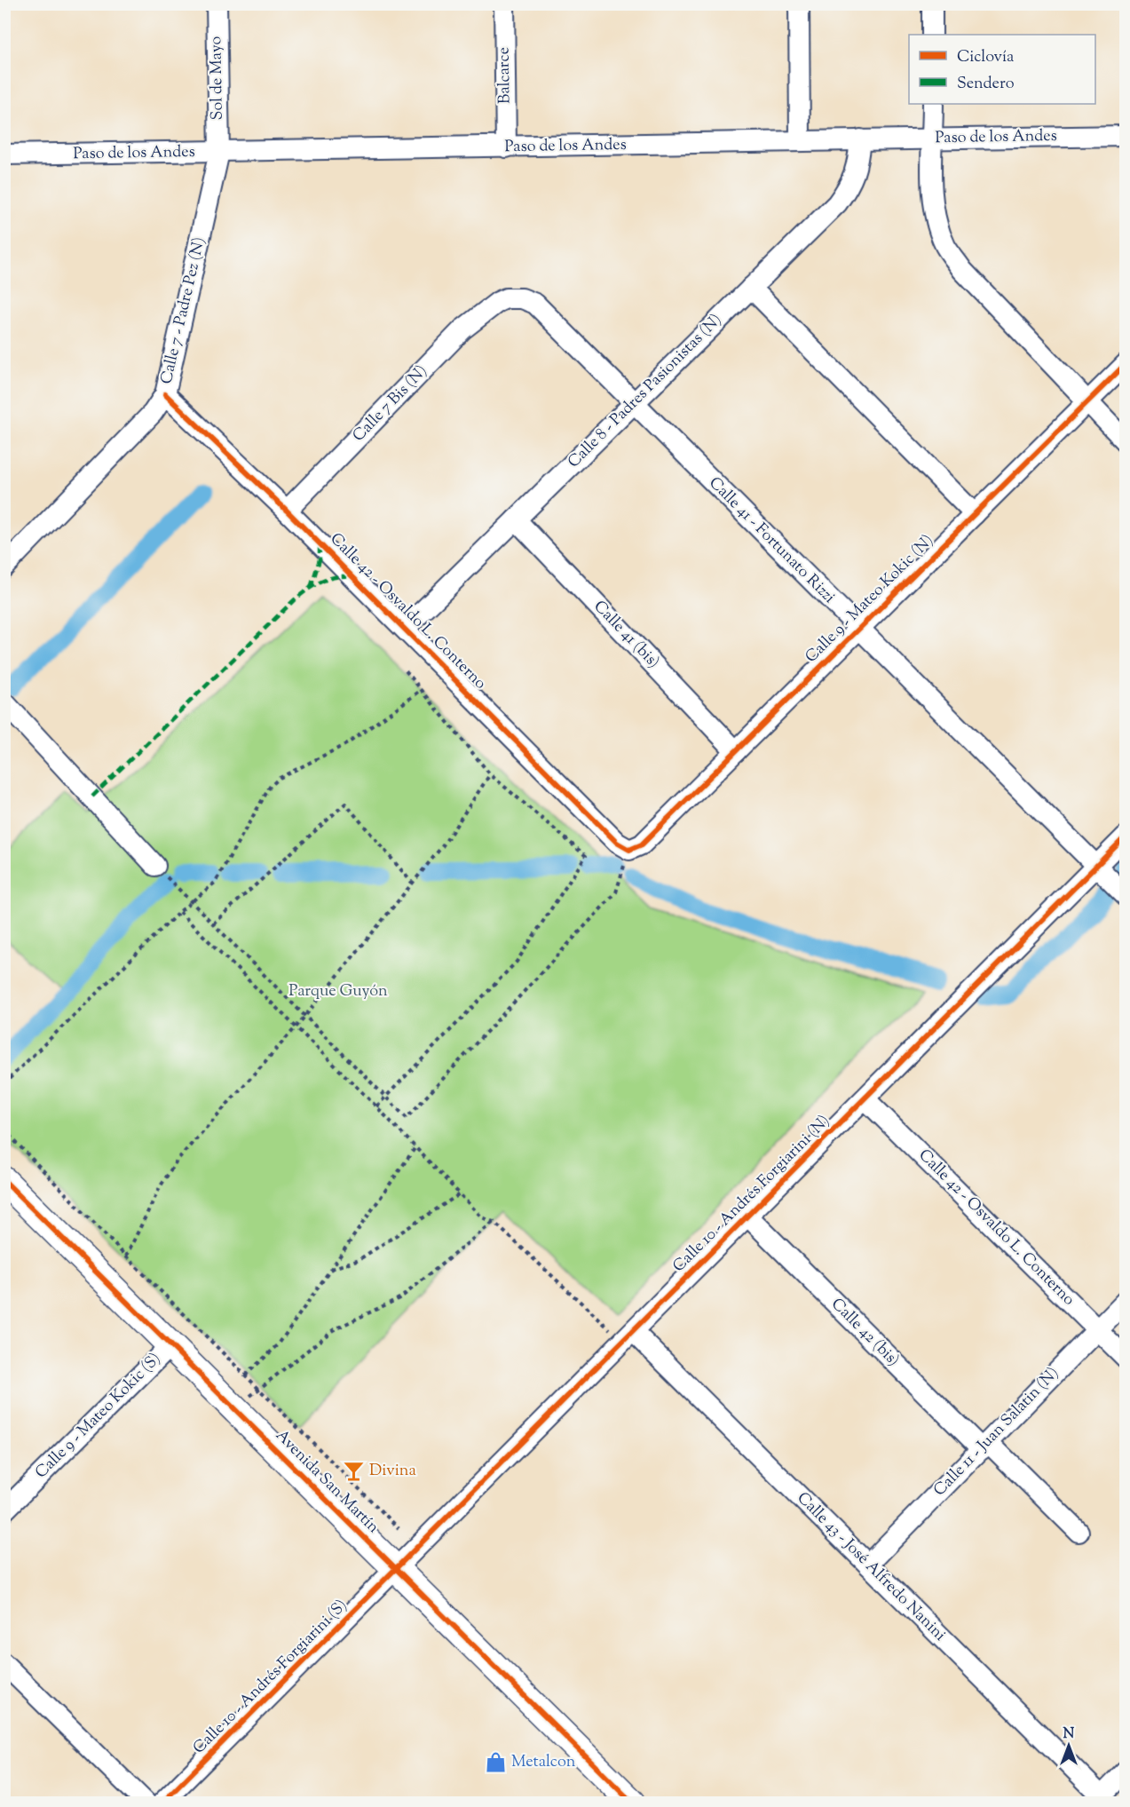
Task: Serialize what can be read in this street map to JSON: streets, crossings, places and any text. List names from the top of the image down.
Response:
{
  "streets": {
    "main road": ["Avenida San Martín"],
    "street": [
      "Balcarce",
      "Sol de Mayo",
      "Paso de los Andes",
      "Calle 7 - Padre Pez (N)",
      "Calle 8 - Padres Pasionistas (N)",
      "Calle 7 Bis (N)",
      "Calle 41 - Fortunato Rizzi",
      "Calle 9 - Mateo Kokic (N)",
      "Calle 42 - Osvaldo L. Conterno",
      "Calle 41 (bis)",
      "Calle 10 - Andrés Forgiarini (N)",
      "Calle 42 (bis)",
      "Calle 9 - Mateo Kokic (S)",
      "Calle 11 - Juan Salatin (N)",
      "Calle 43 - José Alfredo Nanini",
      "Calle 10 - Andrés Forgiarini (S)"
    ]
  },
  "crossings": [
    ["Balcarce", "Paso de los Andes"],
    ["Sol de Mayo", "Paso de los Andes"],
    ["Sol de Mayo", "Calle 7 - Padre Pez (N)"],
    ["Paso de los Andes", "Calle 7 - Padre Pez (N)"],
    ["Paso de los Andes", "Calle 8 - Padres Pasionistas (N)"],
    ["Calle 7 - Padre Pez (N)", "Calle 42 - Osvaldo L. Conterno"],
    ["Calle 8 - Padres Pasionistas (N)", "Calle 41 - Fortunato Rizzi"],
    ["Calle 8 - Padres Pasionistas (N)", "Calle 42 - Osvaldo L. Conterno"],
    ["Calle 8 - Padres Pasionistas (N)", "Calle 41 (bis)"],
    ["Calle 7 Bis (N)", "Calle 41 - Fortunato Rizzi"],
    ["Calle 7 Bis (N)", "Calle 42 - Osvaldo L. Conterno"],
    ["Calle 41 - Fortunato Rizzi", "Calle 9 - Mateo Kokic (N)"],
    ["Calle 41 - Fortunato Rizzi", "Calle 10 - Andrés Forgiarini (N)"],
    ["Calle 9 - Mateo Kokic (N)", "Calle 42 - Osvaldo L. Conterno"],
    ["Calle 9 - Mateo Kokic (N)", "Calle 41 (bis)"],
    ["Calle 42 - Osvaldo L. Conterno", "Calle 10 - Andrés Forgiarini (N)"],
    ["Calle 42 - Osvaldo L. Conterno", "Calle 11 - Juan Salatin (N)"],
    ["Calle 10 - Andrés Forgiarini (N)", "Calle 42 (bis)"],
    ["Calle 10 - Andrés Forgiarini (N)", "Avenida San Martín"],
    ["Calle 10 - Andrés Forgiarini (N)", "Calle 43 - José Alfredo Nanini"],
    ["Calle 10 - Andrés Forgiarini (N)", "Calle 10 - Andrés Forgiarini (S)"],
    ["Calle 42 (bis)", "Calle 11 - Juan Salatin (N)"],
    ["Calle 9 - Mateo Kokic (S)", "Avenida San Martín"],
    ["Calle 11 - Juan Salatin (N)", "Calle 43 - José Alfredo Nanini"],
    ["Avenida San Martín", "Calle 10 - Andrés Forgiarini (S)"]
  ],
  "parks": ["Parque Guyón"],
  "places": {
    "bar": ["Divina"],
    "shop": ["Metalcon"]
  },
  "legend": ["Ciclovía", "Sendero"],
  "north": "top"
}
